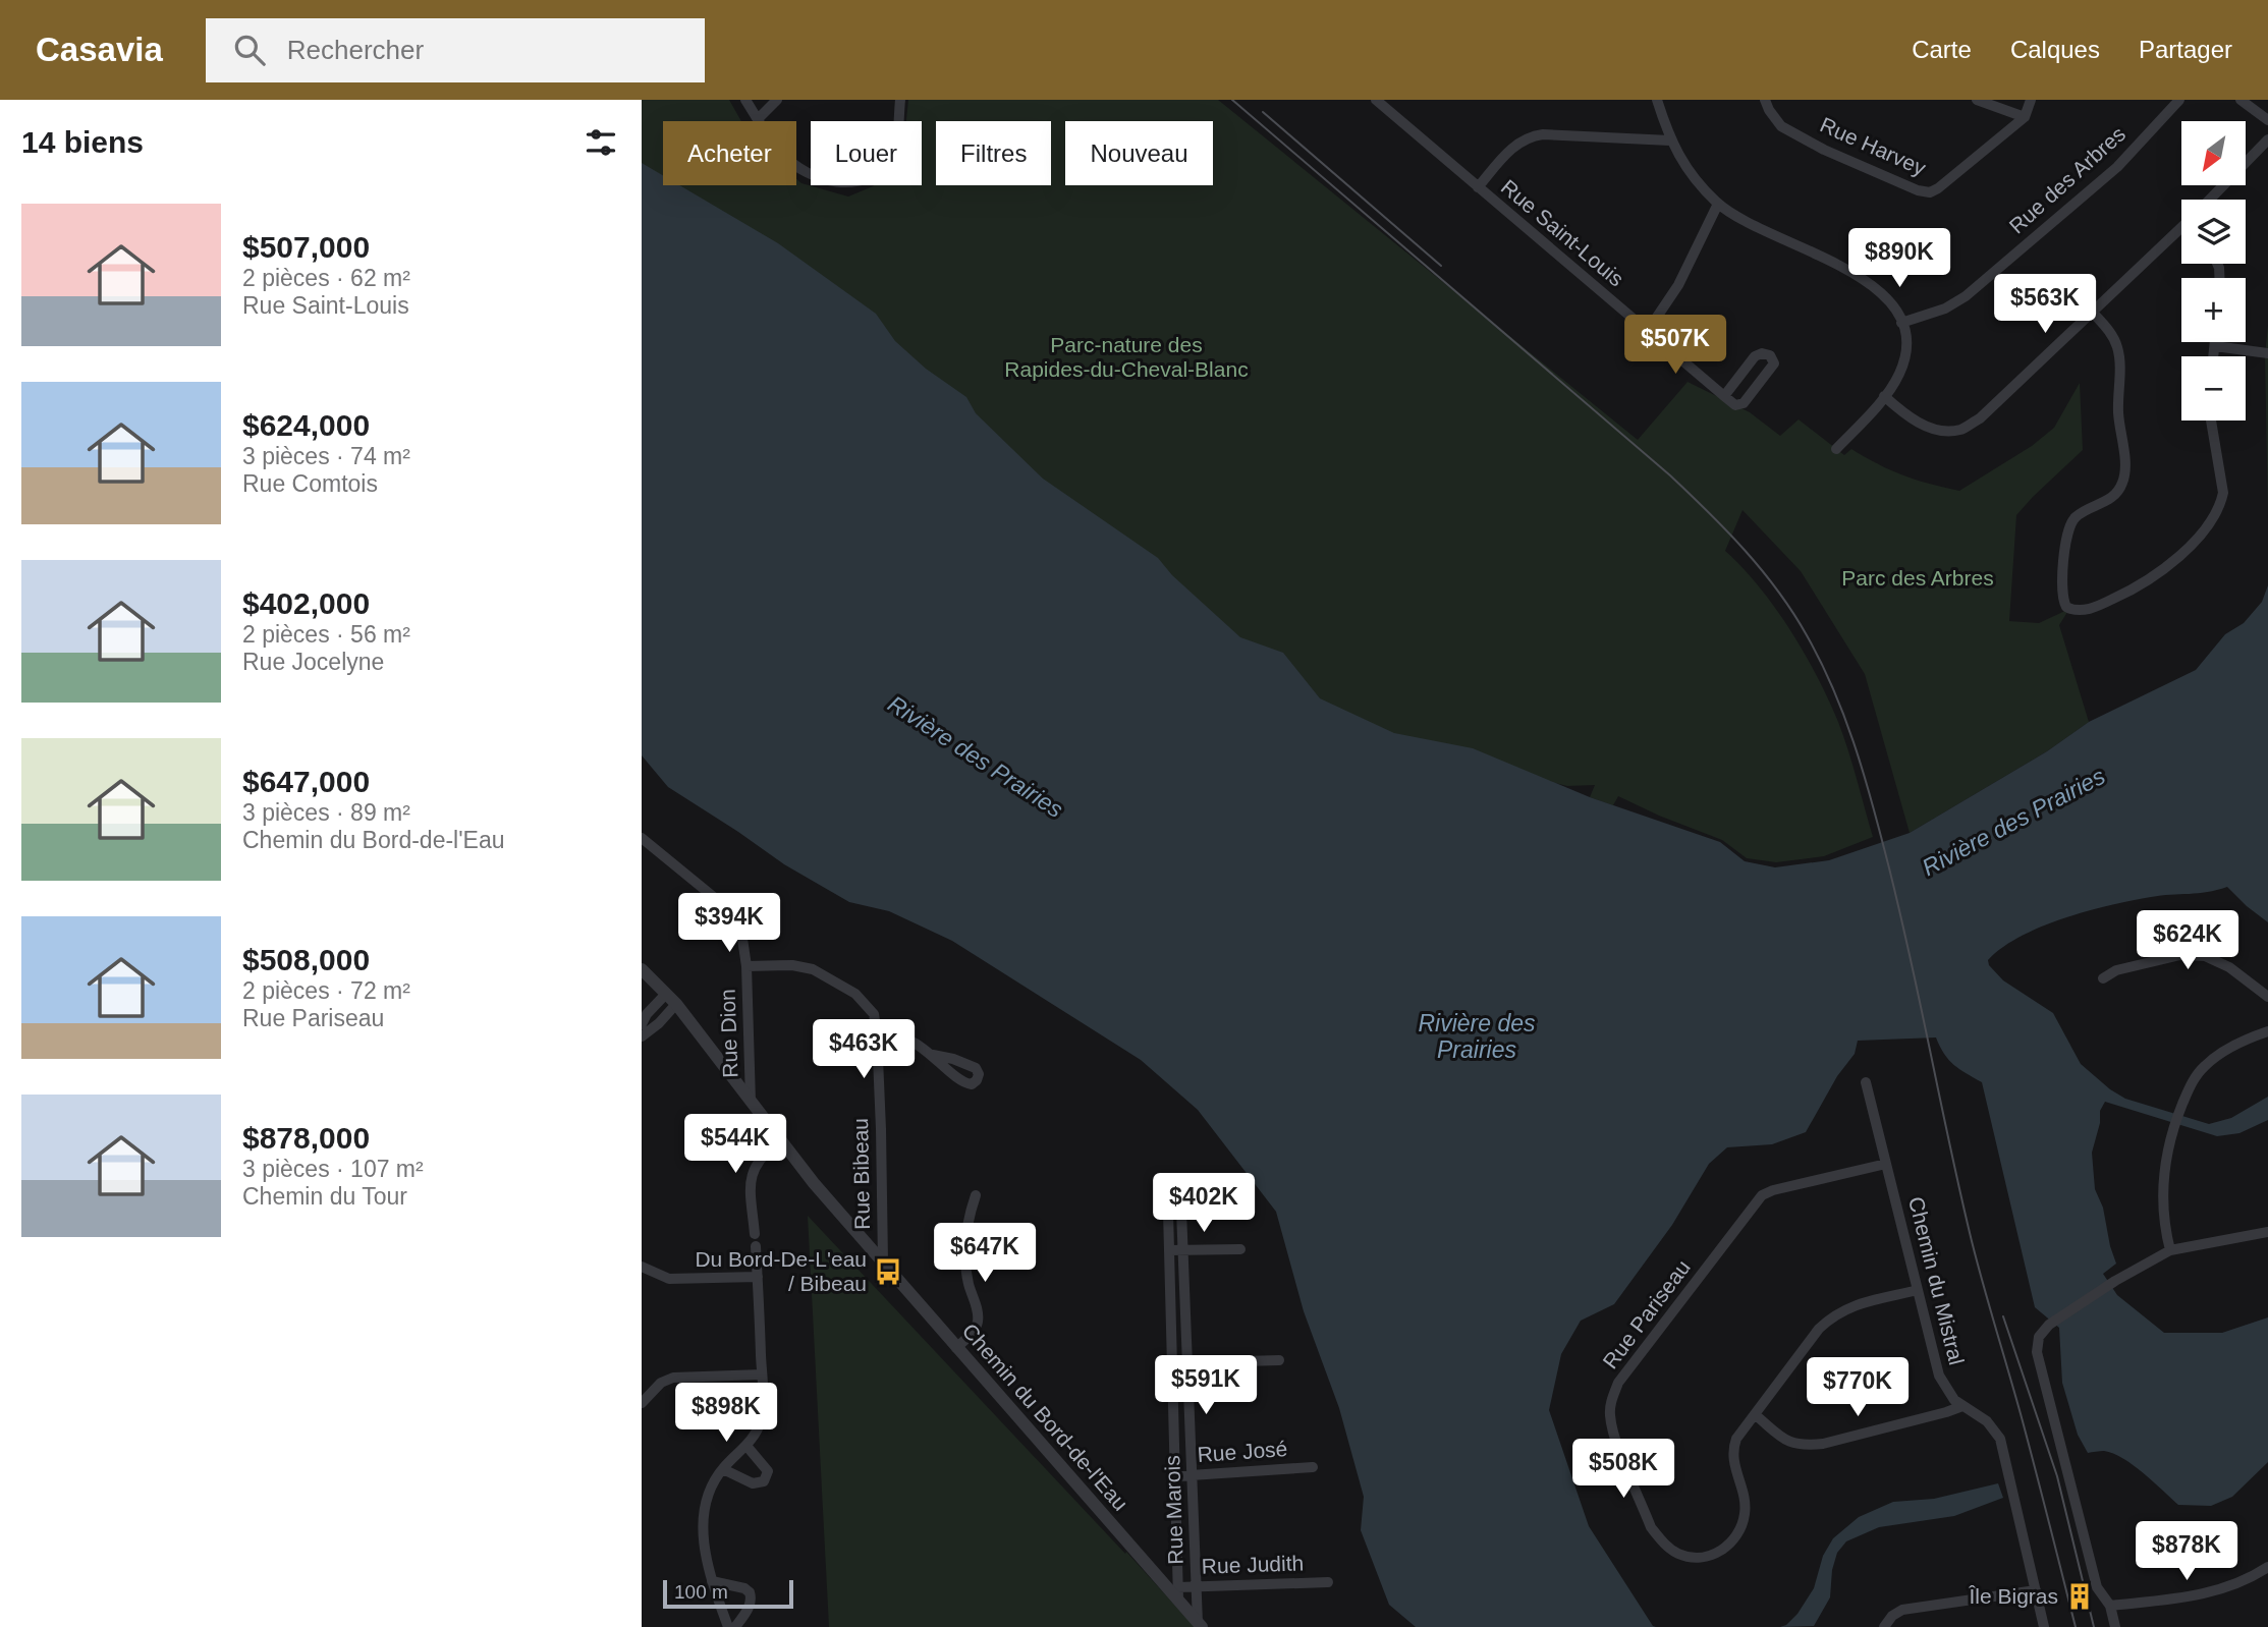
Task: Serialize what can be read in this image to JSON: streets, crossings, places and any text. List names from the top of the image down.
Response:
{
  "streets": {
    "street": [
      "Rue Harvey",
      "Rue des Arbres",
      "Rue Saint-Louis",
      "Rue Dion",
      "Rue Bibeau",
      "Chemin du Mistral",
      "Rue Pariseau",
      "Chemin du Bord-de-l'Eau",
      "Rue José",
      "Rue Marois",
      "Rue Judith"
    ]
  },
  "crossings": [
    ["Rue Dion", "Rue Bibeau"],
    ["Rue Dion", "Chemin du Bord-de-l'Eau"],
    ["Rue Bibeau", "Chemin du Bord-de-l'Eau"],
    ["Chemin du Mistral", "Rue Pariseau"],
    ["Chemin du Bord-de-l'Eau", "Rue Marois"],
    ["Chemin du Bord-de-l'Eau", "Rue Judith"],
    ["Rue José", "Rue Marois"],
    ["Rue Marois", "Rue Judith"]
  ],
  "water": ["Rivière des Prairies"],
  "parks": ["Parc-nature des Rapides-du-Cheval-Blanc", "Parc des Arbres"],
  "places": {
    "bus stop": ["Du Bord-De-L'eau / Bibeau"],
    "building": ["Île Bigras"]
  },
  "scale_bar": "100 m",
  "north": "bottom left",
  "page": {
    "header": "Casavia",
    "search": "Rechercher",
    "nav": ["Carte", "Calques", "Partager"],
    "heading": "14 biens",
    "map_buttons": ["+", "−"],
    "chip": [
      "Acheter",
      "Louer",
      "Filtres",
      "Nouveau"
    ],
    "list": [
      {
        "name": "$507,000",
        "note": "2 pièces · 62 m² · Rue Saint-Louis"
      },
      {
        "name": "$624,000",
        "note": "3 pièces · 74 m² · Rue Comtois"
      },
      {
        "name": "$402,000",
        "note": "2 pièces · 56 m² · Rue Jocelyne"
      },
      {
        "name": "$647,000",
        "note": "3 pièces · 89 m² · Chemin du Bord-de-l'Eau"
      },
      {
        "name": "$508,000",
        "note": "2 pièces · 72 m² · Rue Pariseau"
      },
      {
        "name": "$878,000",
        "note": "3 pièces · 107 m² · Chemin du Tour"
      }
    ],
    "price": [
      "$890K",
      "$563K",
      "$507K",
      "$394K",
      "$624K",
      "$463K",
      "$544K",
      "$402K",
      "$647K",
      "$591K",
      "$770K",
      "$898K",
      "$508K",
      "$878K"
    ],
    "scale": "100 m"
  }
}
